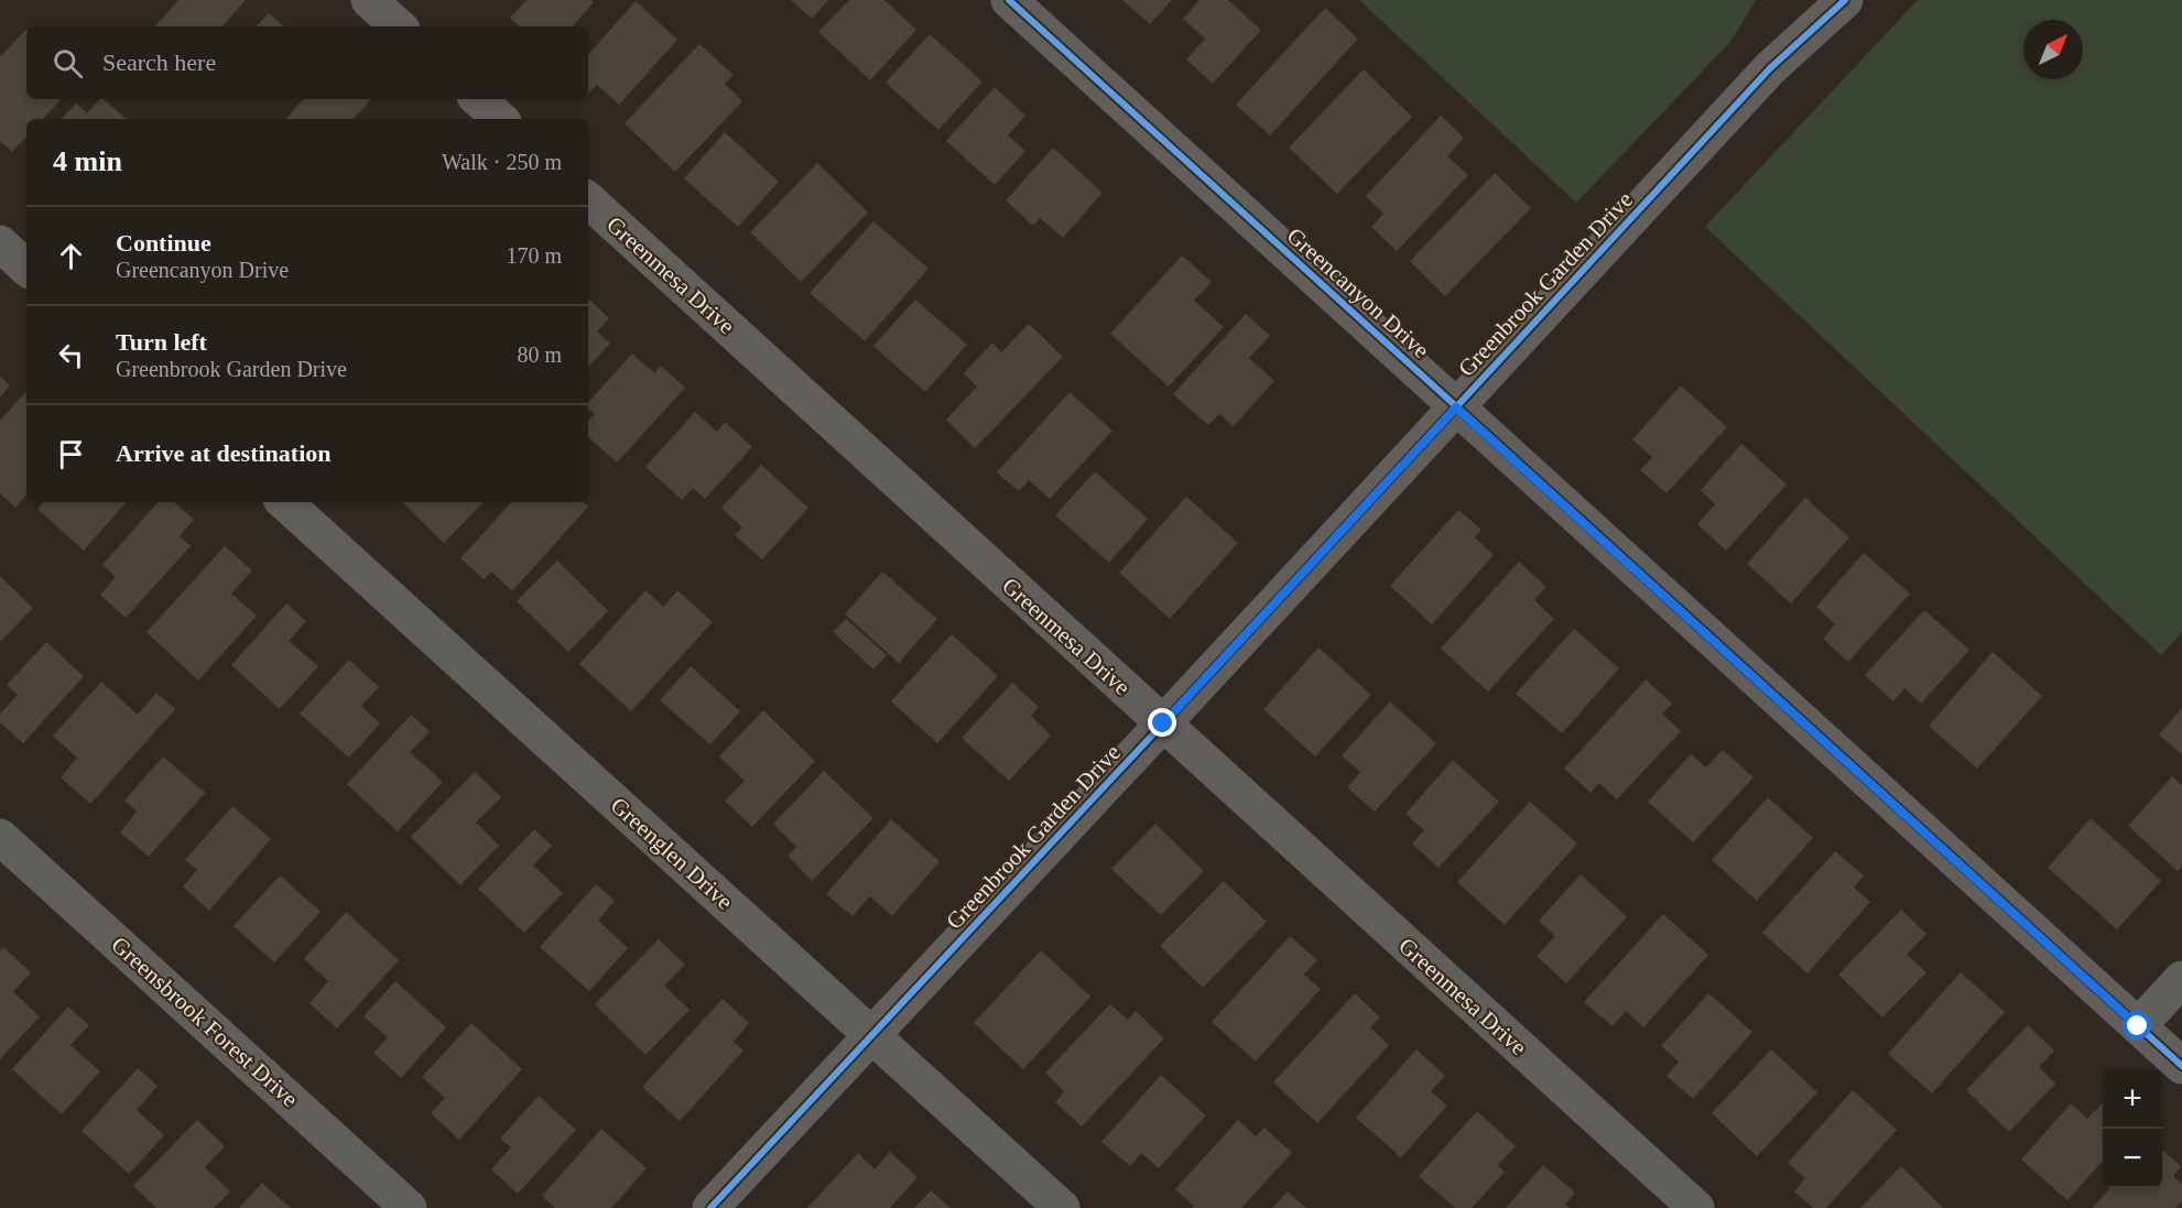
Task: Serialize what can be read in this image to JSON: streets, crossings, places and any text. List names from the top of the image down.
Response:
{
  "streets": {
    "street": [
      "Greenmesa Drive",
      "Greenbrook Garden Drive",
      "Greencanyon Drive",
      "Greenglen Drive",
      "Greensbrook Forest Drive"
    ]
  },
  "crossings": [
    ["Greenmesa Drive", "Greenbrook Garden Drive"],
    ["Greenbrook Garden Drive", "Greencanyon Drive"],
    ["Greenbrook Garden Drive", "Greenglen Drive"]
  ],
  "north": "top right",
  "page": {
    "search": "Search here",
    "heading": ["4 min", "Walk · 250 m"],
    "list": [
      ["Continue", "Greencanyon Drive", "170 m"],
      ["Turn left", "Greenbrook Garden Drive", "80 m"],
      "Arrive at destination"
    ],
    "map_buttons": ["+", "−"]
  }
}
